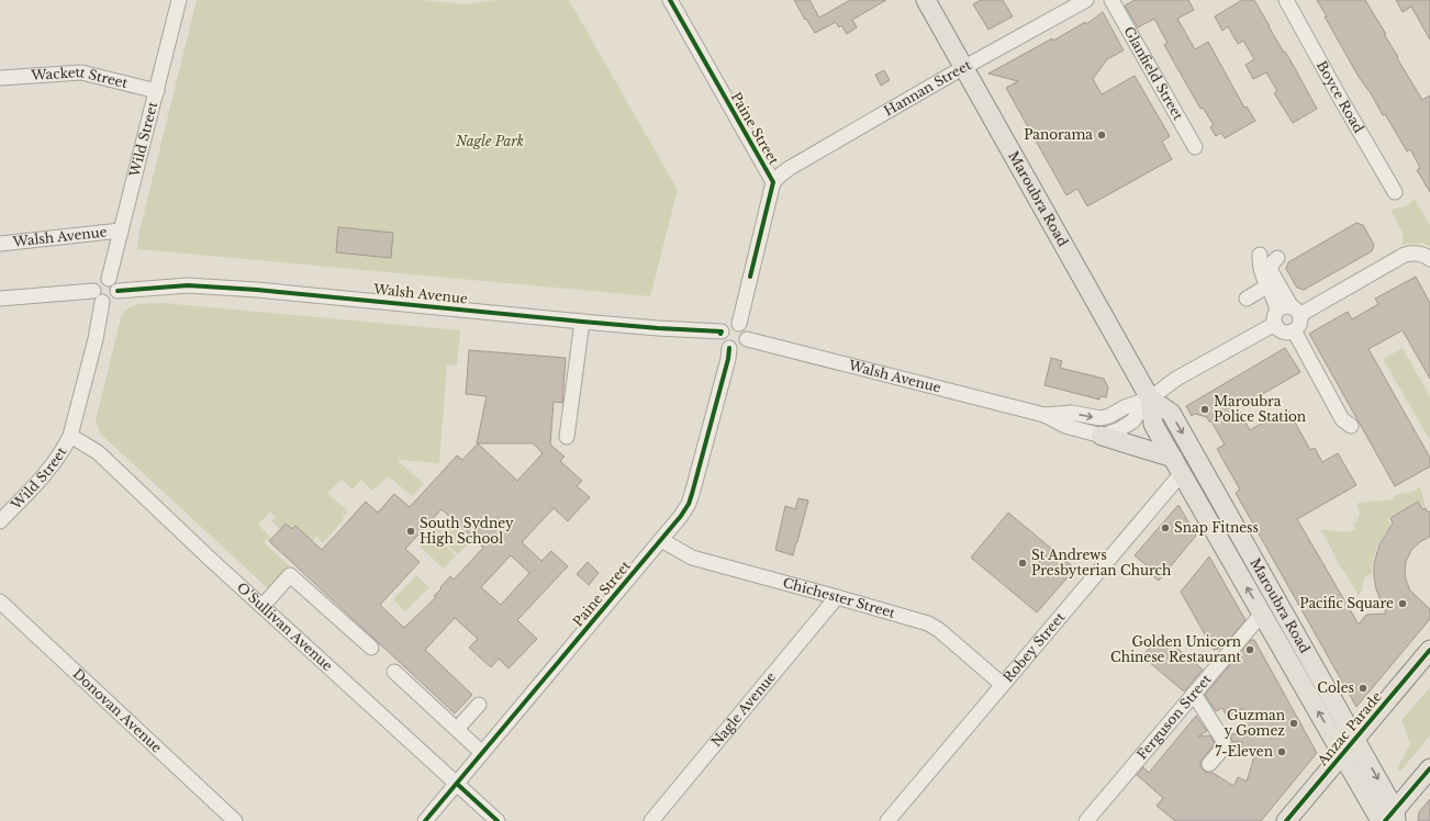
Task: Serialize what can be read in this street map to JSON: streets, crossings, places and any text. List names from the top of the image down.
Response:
{
  "streets": {
    "main road": ["Maroubra Road", "Anzac Parade"],
    "street": [
      "Glanfield Street",
      "Wackett Street",
      "Hannan Street",
      "Boyce Road",
      "Paine Street",
      "Wild Street",
      "Walsh Avenue",
      "Chichester Street",
      "O'Sullivan Avenue",
      "Robey Street",
      "Nagle Avenue",
      "Donovan Avenue",
      "Ferguson Street"
    ]
  },
  "crossings": [
    ["Wackett Street", "Wild Street"],
    ["Hannan Street", "Paine Street"],
    ["Hannan Street", "Maroubra Road"],
    ["Paine Street", "Walsh Avenue"],
    ["Paine Street", "Chichester Street"],
    ["Paine Street", "O'Sullivan Avenue"],
    ["Wild Street", "Walsh Avenue"],
    ["Wild Street", "O'Sullivan Avenue"],
    ["Maroubra Road", "Walsh Avenue"],
    ["Maroubra Road", "Robey Street"],
    ["Maroubra Road", "Ferguson Street"],
    ["Maroubra Road", "Anzac Parade"],
    ["Chichester Street", "Robey Street"],
    ["Chichester Street", "Nagle Avenue"]
  ],
  "parks": ["Nagle Park"],
  "places": [
    "Panorama",
    "Maroubra Police Station",
    "Snap Fitness",
    "South Sydney High School",
    "St Andrews Presbyterian Church",
    "Pacific Square",
    "Golden Unicorn Chinese Restaurant",
    "Coles",
    "Guzman y Gomez",
    "7-Eleven"
  ]
}
